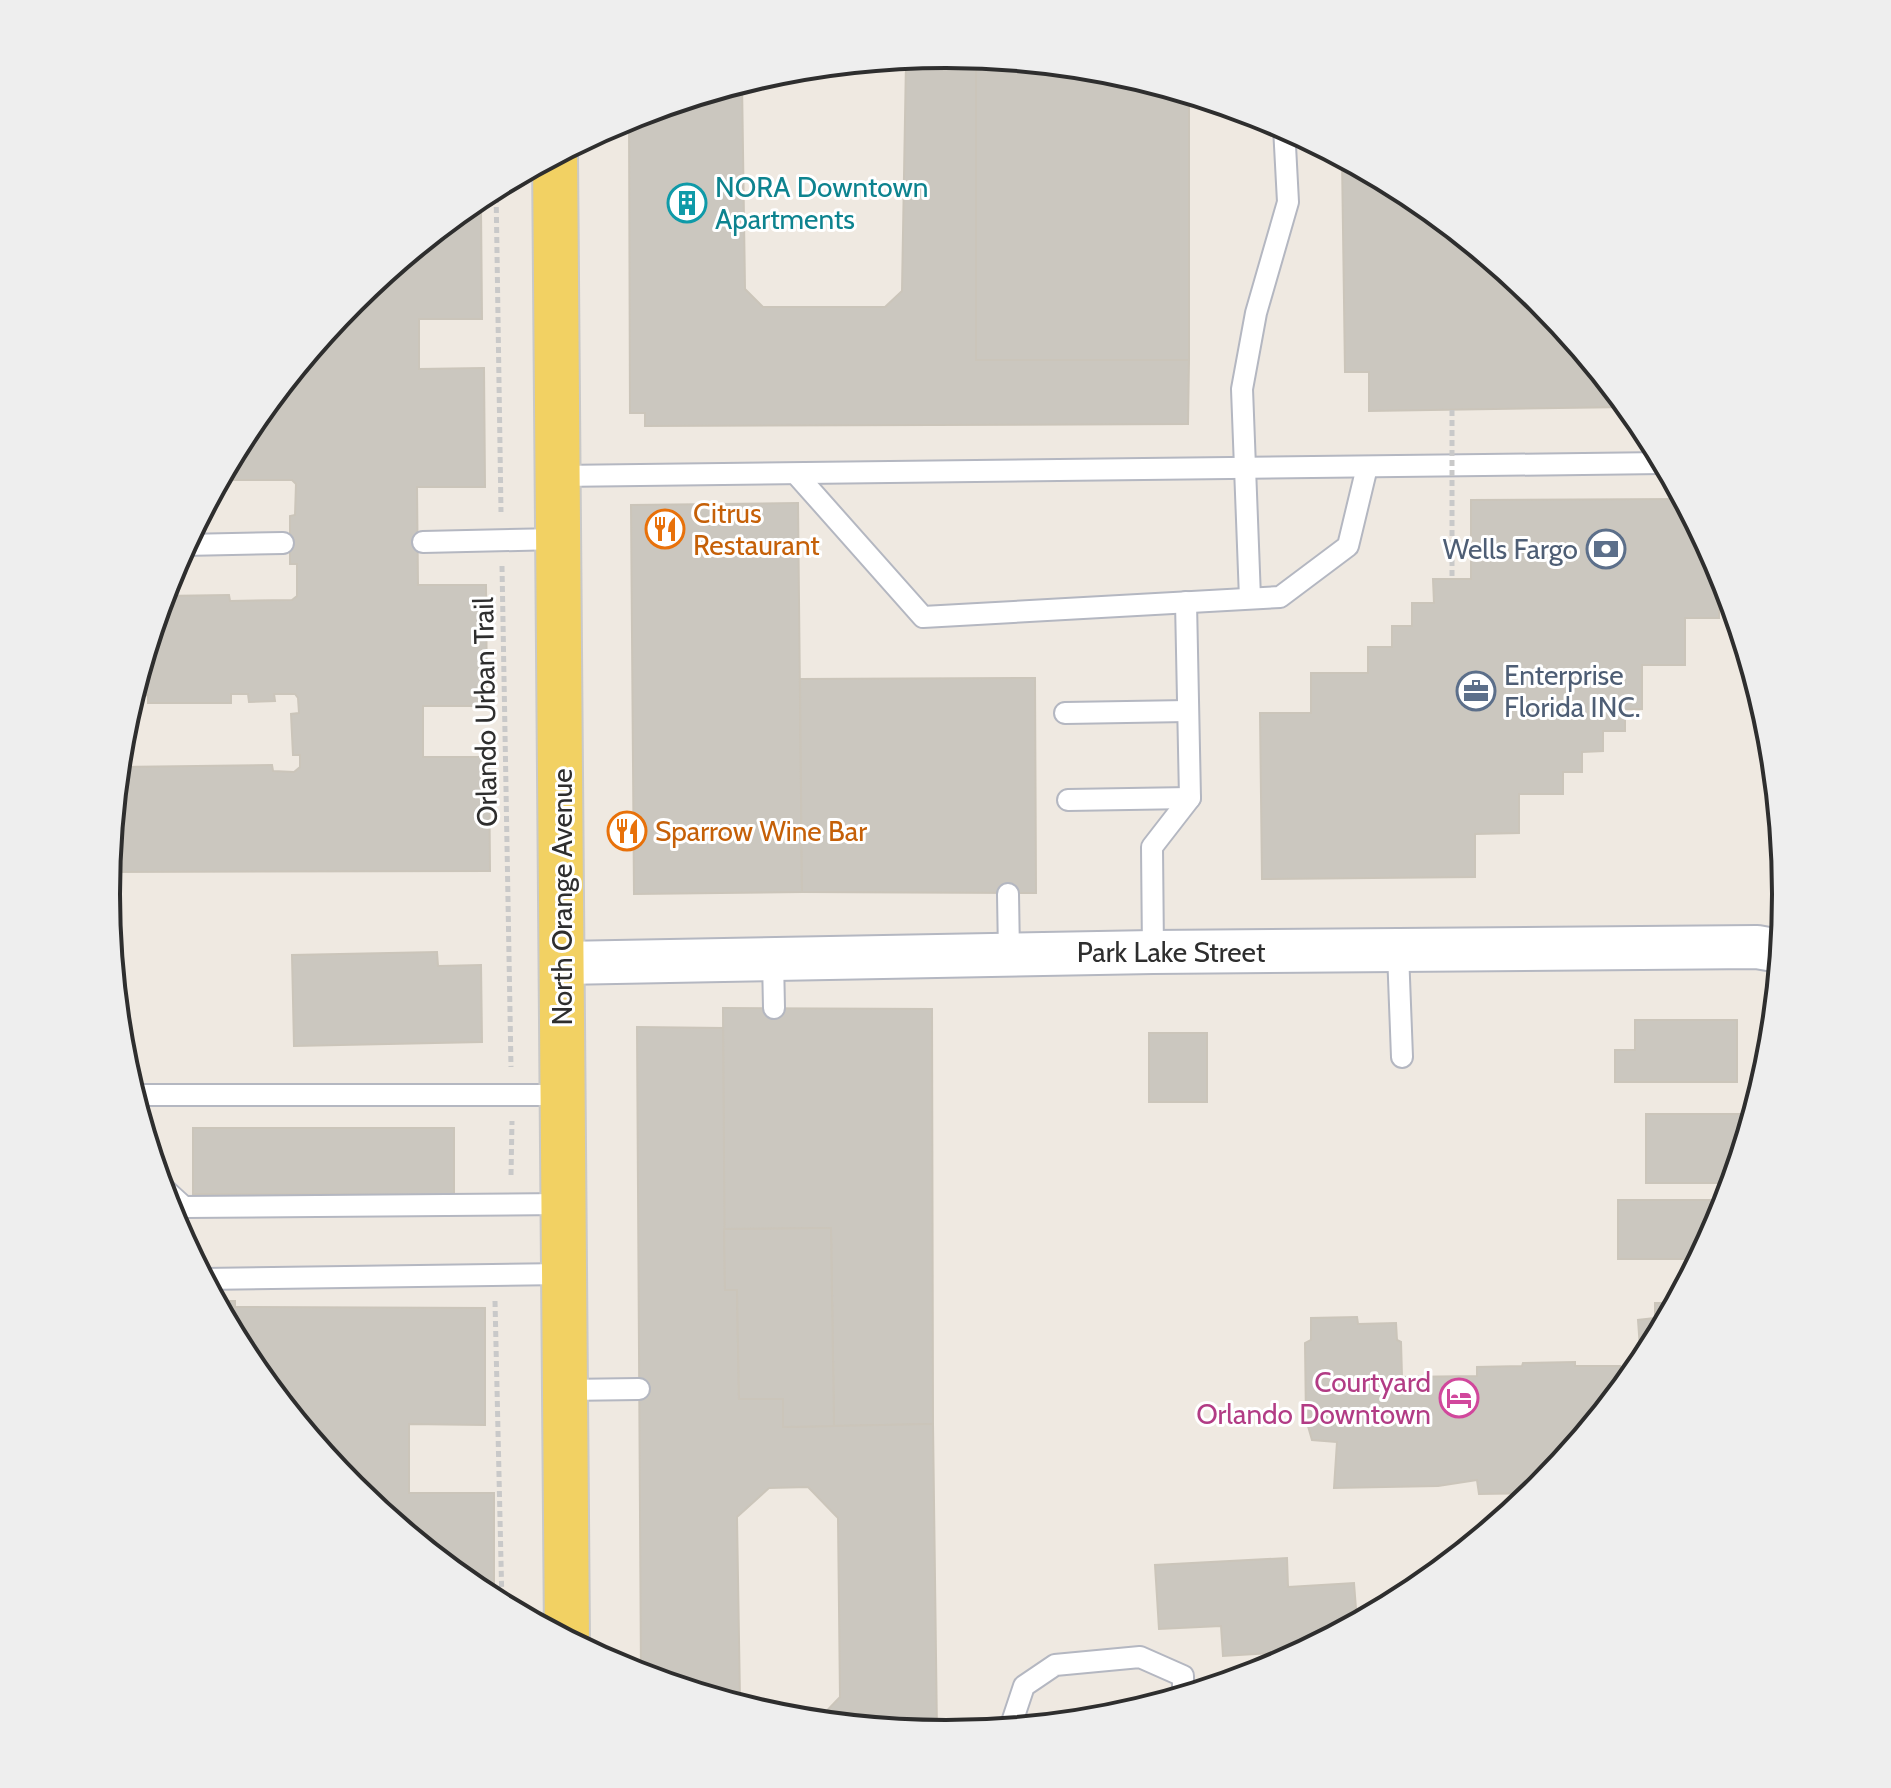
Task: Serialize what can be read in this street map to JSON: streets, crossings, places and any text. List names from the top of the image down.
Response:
{
  "streets": {
    "main road": ["North Orange Avenue"],
    "street": ["Park Lake Street"],
    "path": ["Orlando Urban Trail"]
  },
  "crossings": [
    ["North Orange Avenue", "Park Lake Street"]
  ],
  "places": {
    "building": ["NORA Downtown Apartments"],
    "restaurant": ["Citrus Restaurant", "Sparrow Wine Bar"],
    "bank": ["Wells Fargo"],
    "office": ["Enterprise Florida INC."],
    "hotel": ["Courtyard Orlando Downtown"]
  }
}
